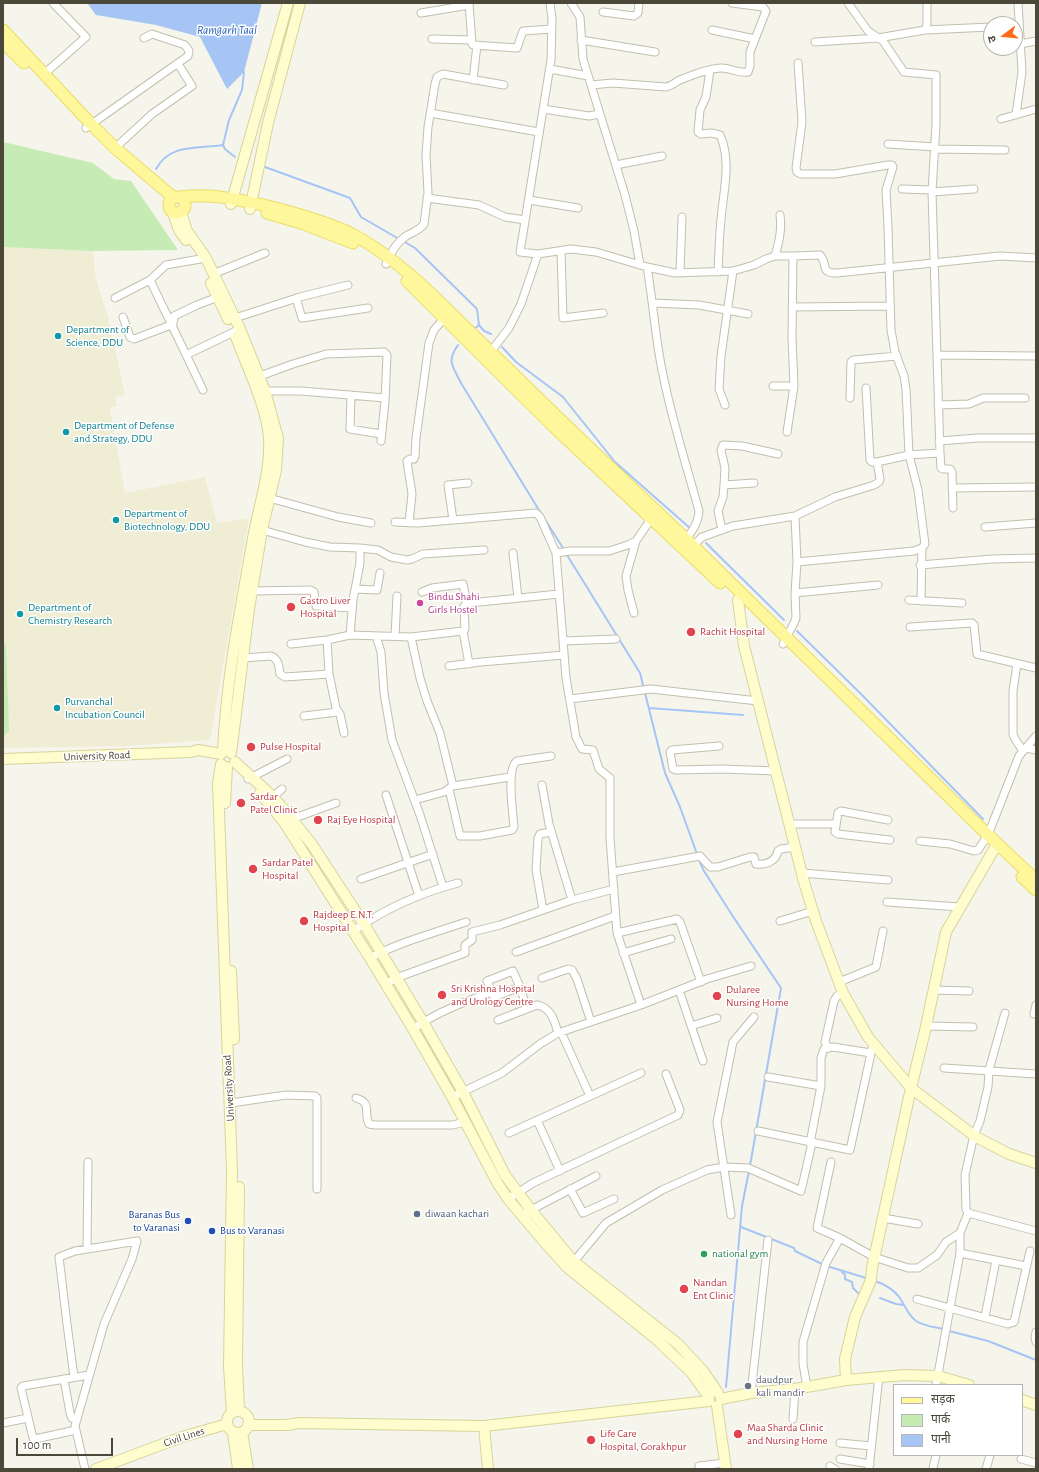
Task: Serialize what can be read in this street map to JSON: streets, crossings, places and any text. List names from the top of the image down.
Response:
{
  "streets": {
    "main road": ["University Road", "Civil Lines"]
  },
  "water": ["Ramgarh Taal"],
  "places": [
    "Department of Science, DDU",
    "Department of Defense and Strategy, DDU",
    "Department of Biotechnology, DDU",
    "Bindu Shahi Girls Hostel",
    "Gastro Liver Hospital",
    "Department of Chemistry Research",
    "Rachit Hospital",
    "Purvanchal Incubation Council",
    "Pulse Hospital",
    "Sardar Patel Clinic",
    "Raj Eye Hospital",
    "Sardar Patel Hospital",
    "Rajdeep E.N.T. Hospital",
    "Sri Krishna Hospital and Urology Centre",
    "Dularee Nursing Home",
    "diwaan kachari",
    "Baranas Bus to Varanasi",
    "Bus to Varanasi",
    "national gym",
    "Nandan Ent Clinic",
    "daudpur kali mandir",
    "Maa Sharda Clinic and Nursing Home",
    "Life Care Hospital, Gorakhpur"
  ],
  "legend": ["सड़क", "पार्क", "पानी"],
  "scale_bar": "100 m",
  "north": "left"
}
